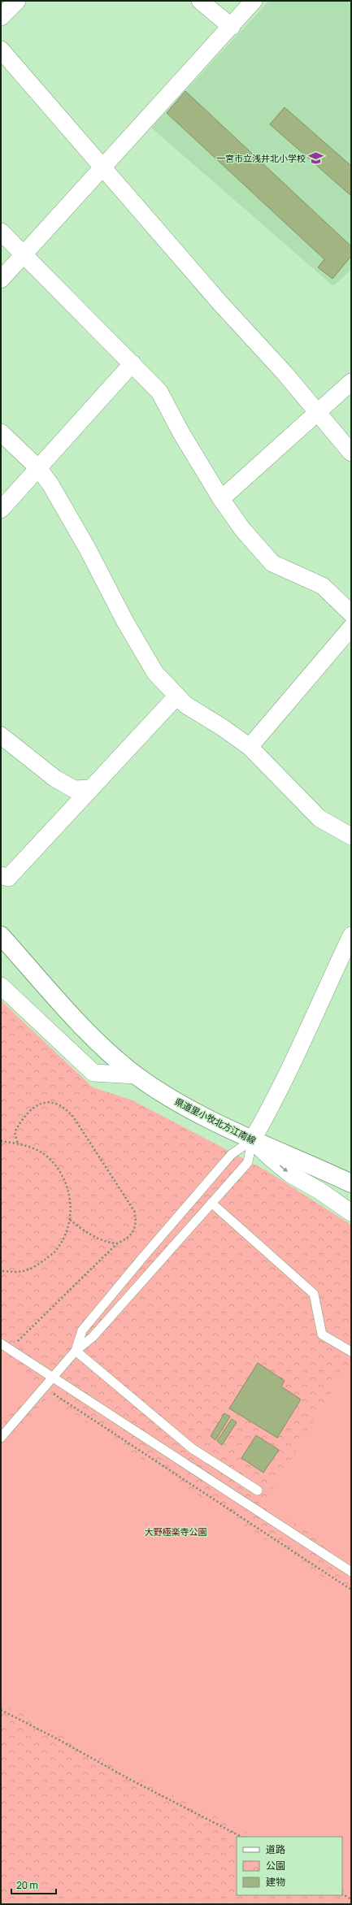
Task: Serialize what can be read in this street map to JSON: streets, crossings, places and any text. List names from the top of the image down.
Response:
{
  "streets": {
    "main road": ["県道里小牧北方江南線"]
  },
  "parks": ["大野極楽寺公園"],
  "places": {
    "school or university": ["一宮市立浅井北小学校"]
  },
  "legend": ["道路", "公園", "建物"],
  "scale_bar": "20 m"
}
